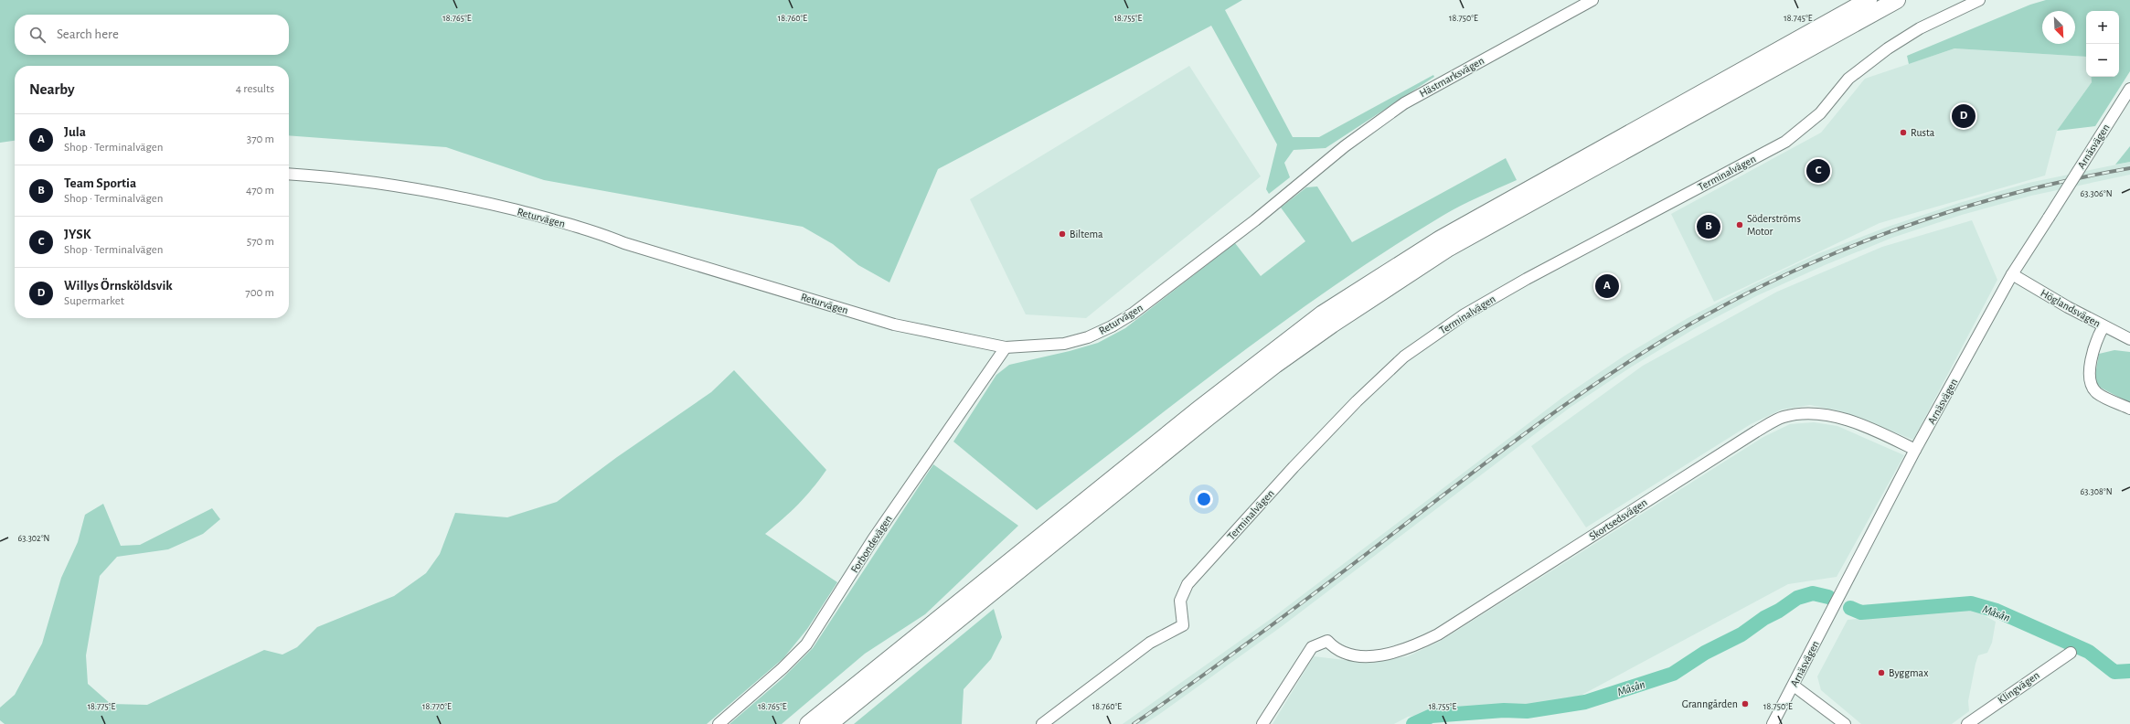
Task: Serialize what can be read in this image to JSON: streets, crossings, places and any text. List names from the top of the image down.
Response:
{
  "streets": {
    "street": [
      "Hästmarksvägen",
      "Arnäsvägen",
      "Terminalvägen",
      "Returvägen",
      "Höglandsvägen",
      "Skortsedsvägen",
      "Forbondevägen",
      "Klingvägen"
    ]
  },
  "crossings": [
    ["Hästmarksvägen", "Returvägen"],
    ["Arnäsvägen", "Höglandsvägen"],
    ["Arnäsvägen", "Skortsedsvägen"],
    ["Returvägen", "Forbondevägen"]
  ],
  "water": ["Måsån"],
  "places": [
    "Rusta",
    "Söderströms Motor",
    "Biltema",
    "Byggmax",
    "Granngården"
  ],
  "north": "bottom right",
  "page": {
    "map_buttons": ["+", "−"],
    "search": "Search here",
    "heading": ["Nearby", "4 results"],
    "pins": [
      "D",
      "C",
      "B",
      "A"
    ],
    "list": [
      {
        "mark": "A",
        "name": "Jula",
        "note": "Shop · Terminalvägen",
        "value": "370 m"
      },
      {
        "mark": "B",
        "name": "Team Sportia",
        "note": "Shop · Terminalvägen",
        "value": "470 m"
      },
      {
        "mark": "C",
        "name": "JYSK",
        "note": "Shop · Terminalvägen",
        "value": "570 m"
      },
      {
        "mark": "D",
        "name": "Willys Örnsköldsvik",
        "note": "Supermarket",
        "value": "700 m"
      }
    ]
  },
  "coordinates": [
    "18.765°E",
    "18.760°E",
    "18.755°E",
    "18.750°E",
    "18.745°E",
    "63.306°N",
    "63.308°N",
    "63.302°N",
    "18.775°E",
    "18.770°E"
  ]
}
